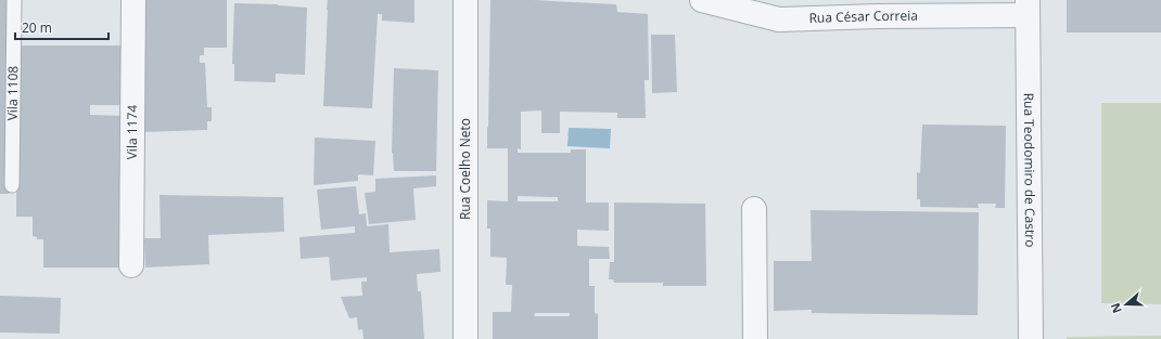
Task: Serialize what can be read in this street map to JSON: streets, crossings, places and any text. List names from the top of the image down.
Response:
{
  "streets": {
    "street": [
      "Rua César Correia",
      "Vila 1174",
      "Rua Coelho Neto",
      "Rua Teodomiro de Castro"
    ],
    "lane": ["Vila 1108"]
  },
  "crossings": [
    ["Rua César Correia", "Rua Teodomiro de Castro"]
  ],
  "scale_bar": "20 m",
  "north": "left"
}
